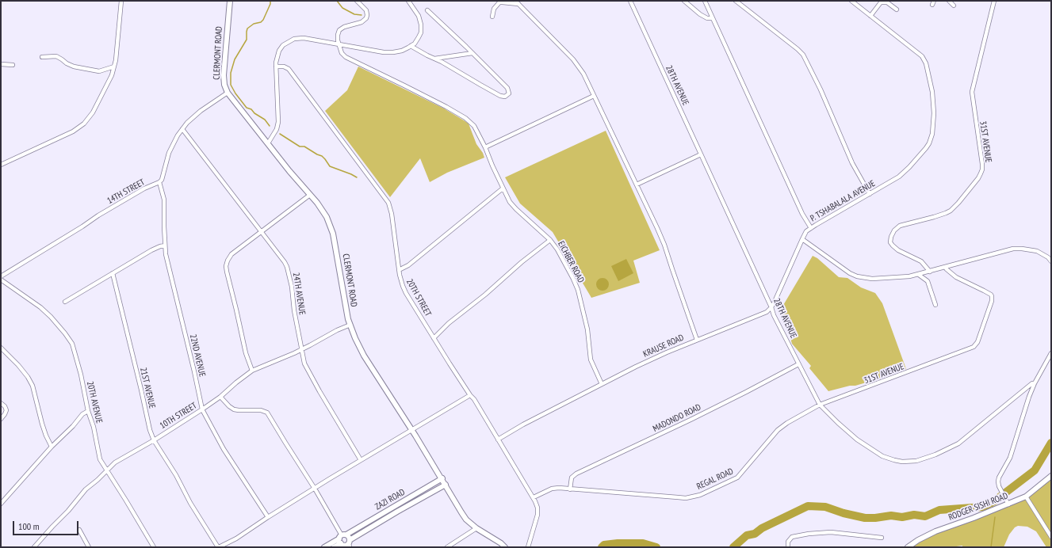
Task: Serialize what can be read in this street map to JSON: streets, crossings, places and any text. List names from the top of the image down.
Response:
{
  "streets": {
    "street": [
      "CLERMONT ROAD",
      "28TH AVENUE",
      "31ST AVENUE",
      "14TH STREET",
      "P. TSHABALALA AVENUE",
      "EICHBER ROAD",
      "24TH AVENUE",
      "20TH STREET",
      "KRAUSE ROAD",
      "22ND AVENUE",
      "21ST AVENUE",
      "20TH AVENUE",
      "10TH STREET",
      "MADONDO ROAD",
      "REGAL ROAD",
      "ZAZI ROAD",
      "RODGER SISHI ROAD"
    ]
  },
  "crossings": [
    ["CLERMONT ROAD", "10TH STREET"],
    ["CLERMONT ROAD", "ZAZI ROAD"],
    ["28TH AVENUE", "31ST AVENUE"],
    ["28TH AVENUE", "KRAUSE ROAD"],
    ["28TH AVENUE", "MADONDO ROAD"],
    ["28TH AVENUE", "REGAL ROAD"],
    ["31ST AVENUE", "REGAL ROAD"],
    ["14TH STREET", "22ND AVENUE"],
    ["EICHBER ROAD", "KRAUSE ROAD"],
    ["24TH AVENUE", "10TH STREET"],
    ["20TH STREET", "KRAUSE ROAD"],
    ["20TH STREET", "REGAL ROAD"],
    ["22ND AVENUE", "10TH STREET"],
    ["21ST AVENUE", "10TH STREET"],
    ["20TH AVENUE", "10TH STREET"],
    ["MADONDO ROAD", "REGAL ROAD"]
  ],
  "scale_bar": "100 m"
}
